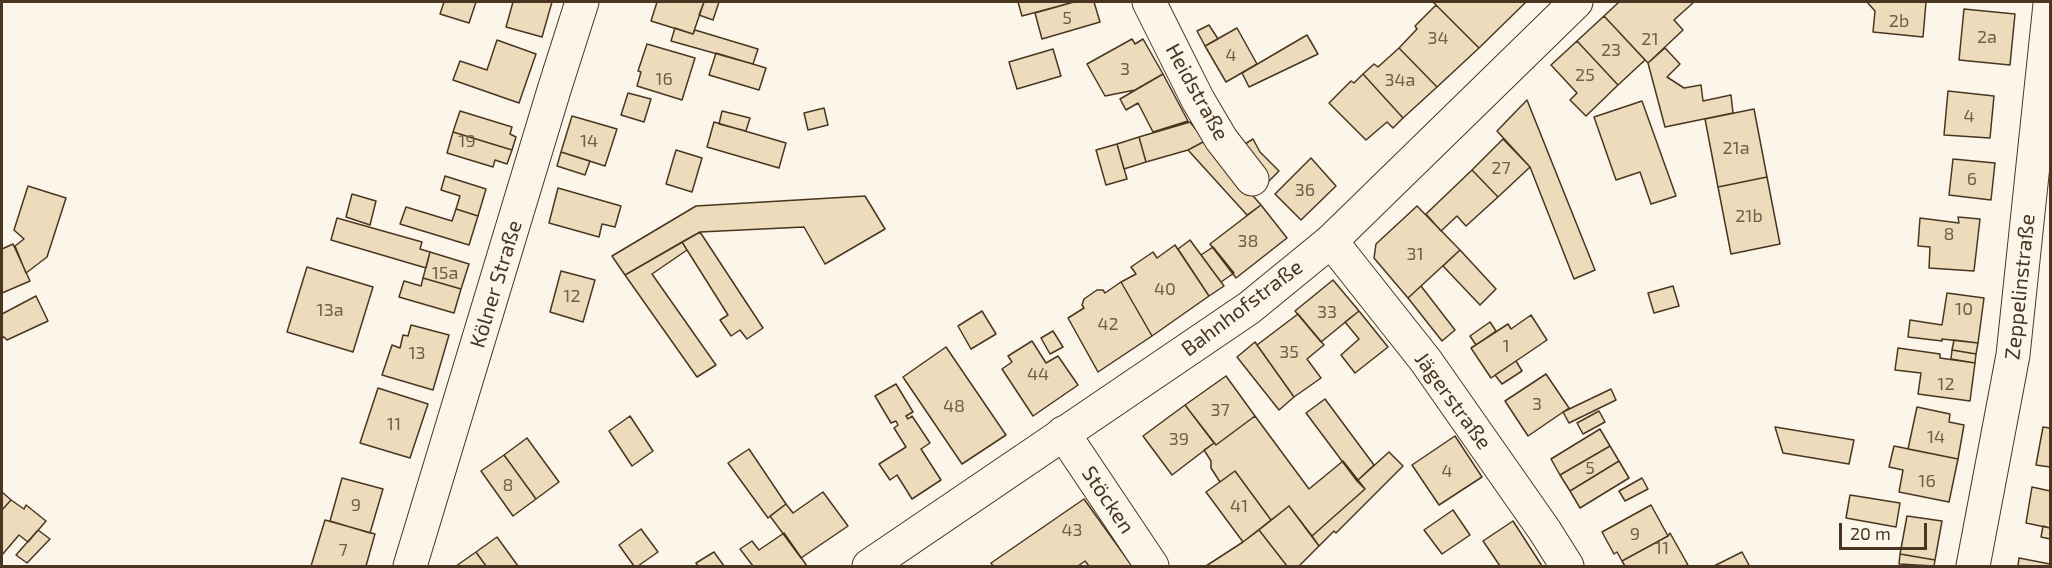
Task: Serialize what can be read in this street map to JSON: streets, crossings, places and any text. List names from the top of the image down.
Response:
{
  "streets": {
    "street": [
      "Heidstraße",
      "Kölner Straße",
      "Zeppelinstraße",
      "Bahnhofstraße",
      "Jägerstraße",
      "Stöcken"
    ]
  },
  "crossings": [
    ["Bahnhofstraße", "Jägerstraße"],
    ["Bahnhofstraße", "Stöcken"]
  ],
  "house_numbers": [
    "5",
    "2b",
    "2a",
    "34",
    "21",
    "23",
    "4",
    "3",
    "25",
    "16",
    "34a",
    "4",
    "19",
    "14",
    "21a",
    "27",
    "6",
    "36",
    "21b",
    "8",
    "38",
    "31",
    "15a",
    "40",
    "12",
    "10",
    "13a",
    "33",
    "42",
    "1",
    "35",
    "13",
    "44",
    "12",
    "3",
    "48",
    "37",
    "11",
    "14",
    "39",
    "5",
    "4",
    "16",
    "8",
    "9",
    "41",
    "43",
    "9",
    "11",
    "7"
  ],
  "scale_bar": "20 m"
}
